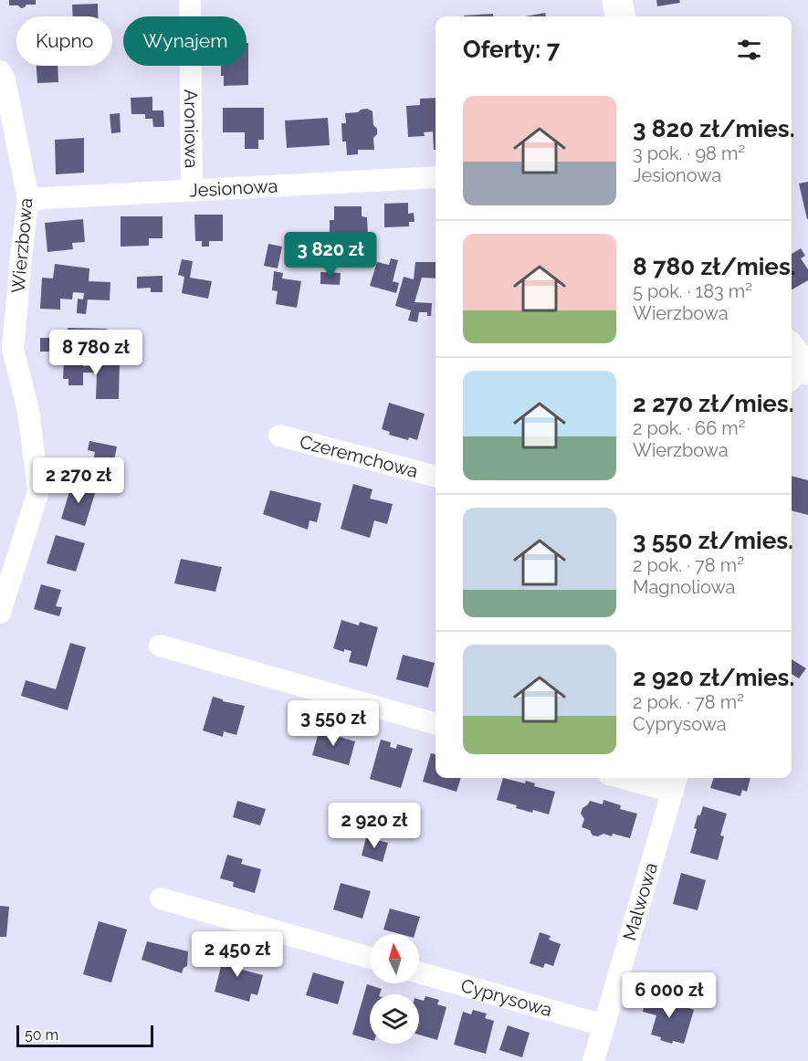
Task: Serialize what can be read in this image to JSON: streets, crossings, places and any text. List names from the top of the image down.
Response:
{
  "streets": {
    "street": [
      "Aroniowa",
      "Jesionowa",
      "Wierzbowa",
      "Czeremchowa",
      "Malwowa",
      "Cyprysowa"
    ]
  },
  "crossings": [
    ["Aroniowa", "Jesionowa"],
    ["Jesionowa", "Wierzbowa"],
    ["Malwowa", "Cyprysowa"]
  ],
  "scale_bar": "50 m",
  "north": "top",
  "page": {
    "chip": ["Kupno", "Wynajem"],
    "heading": "Oferty: 7",
    "list": [
      {
        "name": "3 820 zł/mies.",
        "note": "3 pok. · 98 m² · Jesionowa"
      },
      {
        "name": "8 780 zł/mies.",
        "note": "5 pok. · 183 m² · Wierzbowa"
      },
      {
        "name": "2 270 zł/mies.",
        "note": "2 pok. · 66 m² · Wierzbowa"
      },
      {
        "name": "3 550 zł/mies.",
        "note": "2 pok. · 78 m² · Magnoliowa"
      },
      {
        "name": "2 920 zł/mies.",
        "note": "2 pok. · 78 m² · Cyprysowa"
      }
    ],
    "price": [
      "3 820 zł",
      "8 780 zł",
      "2 270 zł",
      "3 550 zł",
      "2 920 zł",
      "2 450 zł",
      "6 000 zł"
    ],
    "scale": "50 m"
  }
}
